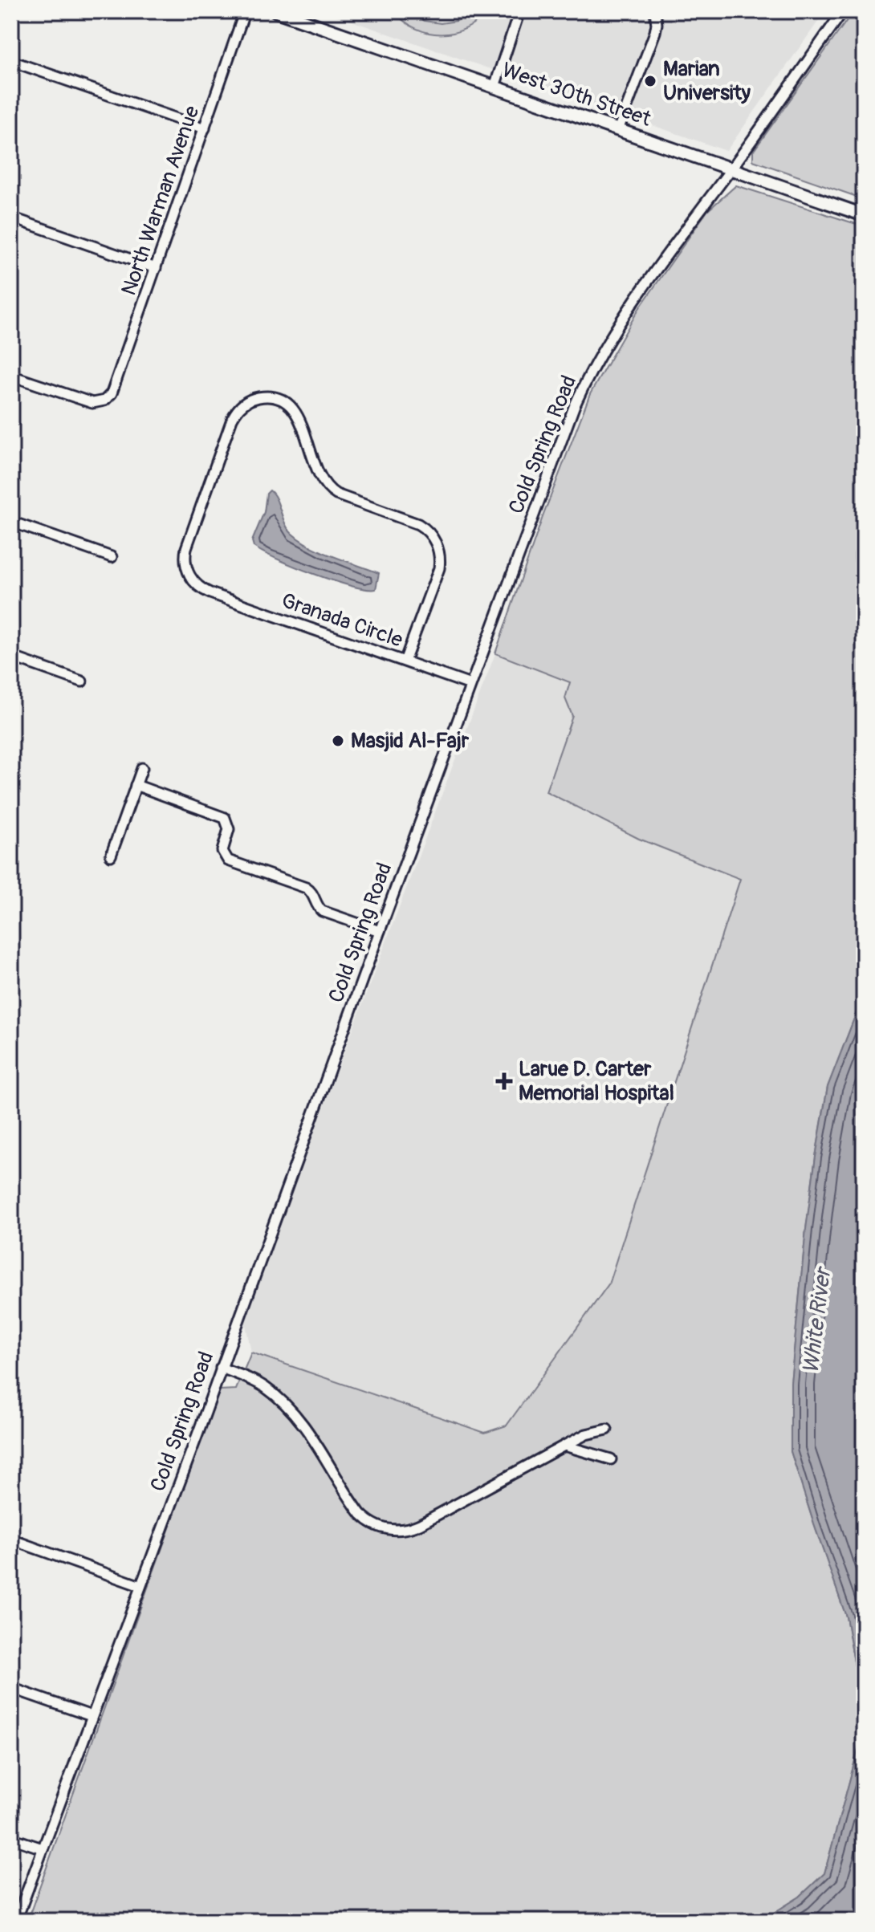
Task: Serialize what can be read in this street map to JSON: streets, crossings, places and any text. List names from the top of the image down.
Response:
{
  "streets": {
    "main road": ["West 30th Street"],
    "street": ["North Warman Avenue", "Cold Spring Road", "Granada Circle"]
  },
  "crossings": [
    ["West 30th Street", "Cold Spring Road"],
    ["Cold Spring Road", "Granada Circle"]
  ],
  "water": ["White River"],
  "places": {
    "other": ["Marian University", "Masjid Al-Fajr"],
    "health": ["Larue D. Carter Memorial Hospital"]
  }
}
